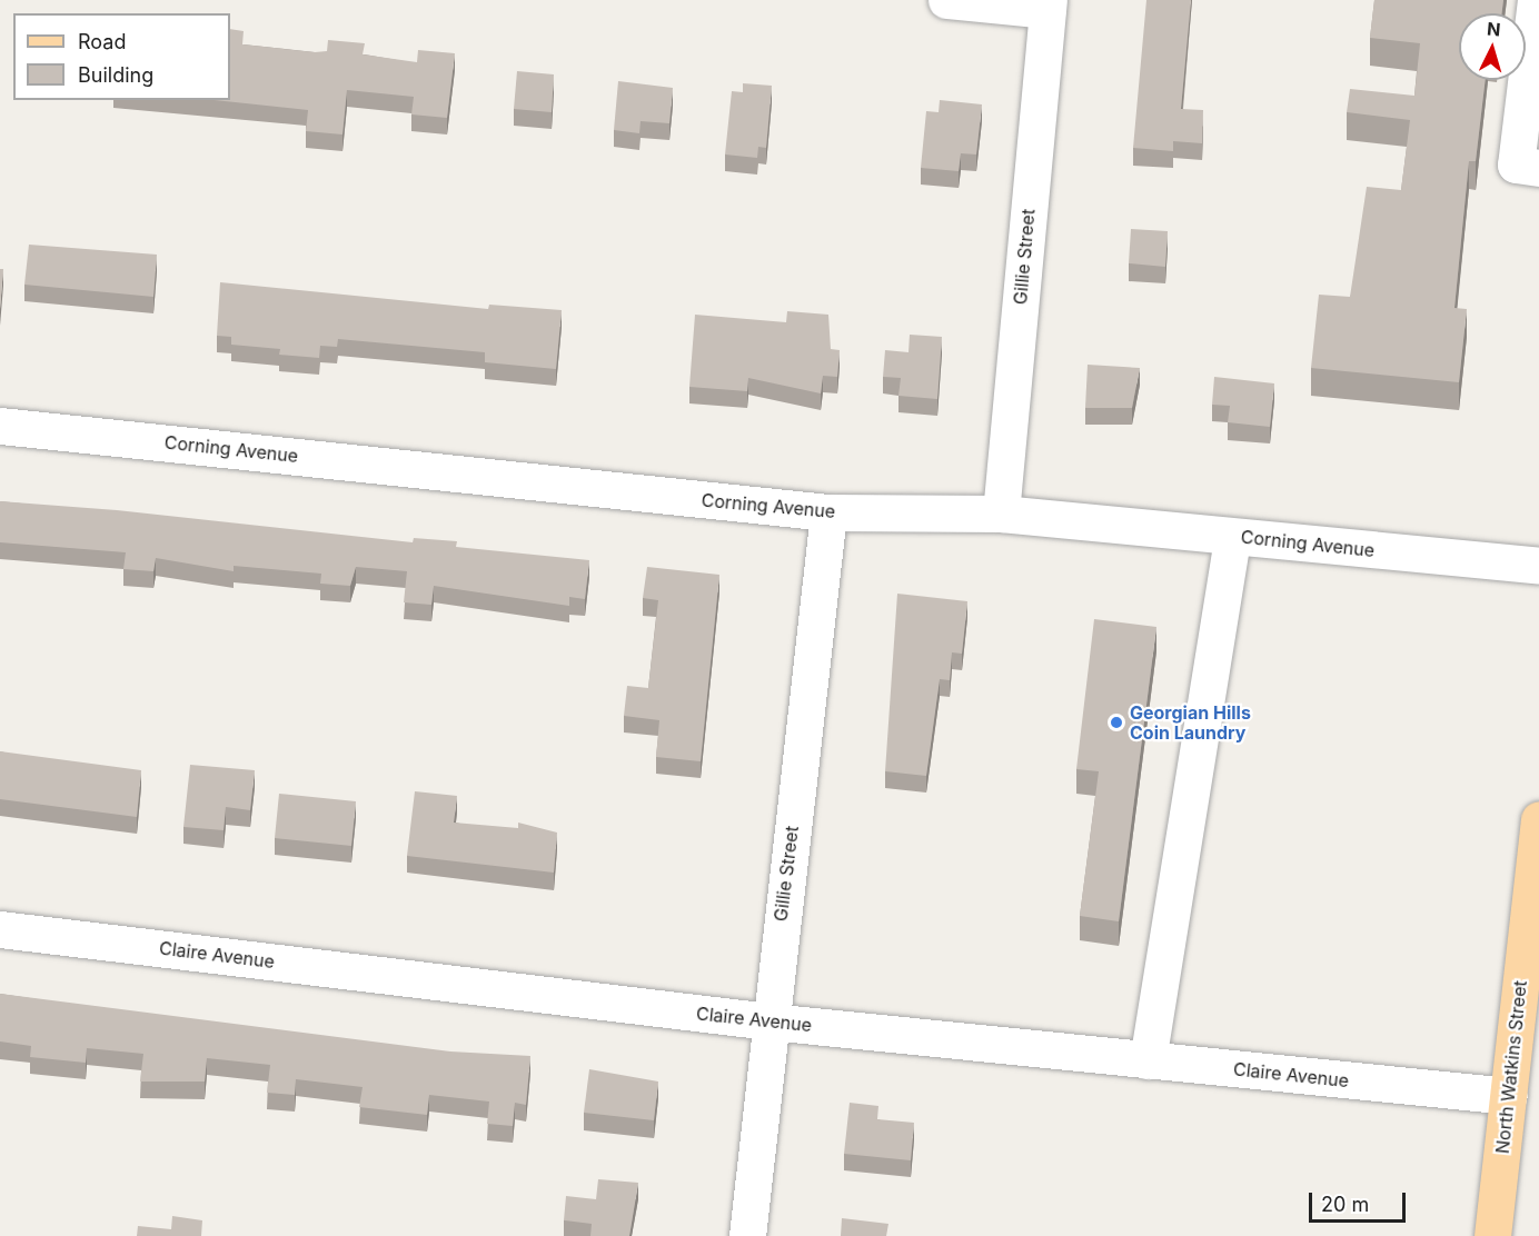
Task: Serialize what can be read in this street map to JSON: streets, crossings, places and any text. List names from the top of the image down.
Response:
{
  "streets": {
    "main road": ["North Watkins Street"],
    "street": ["Gillie Street", "Corning Avenue", "Claire Avenue"]
  },
  "crossings": [
    ["Gillie Street", "Corning Avenue"],
    ["Gillie Street", "Claire Avenue"],
    ["Claire Avenue", "North Watkins Street"]
  ],
  "places": ["Georgian Hills Coin Laundry"],
  "legend": ["Road", "Building"],
  "scale_bar": "20 m",
  "north": "top"
}
